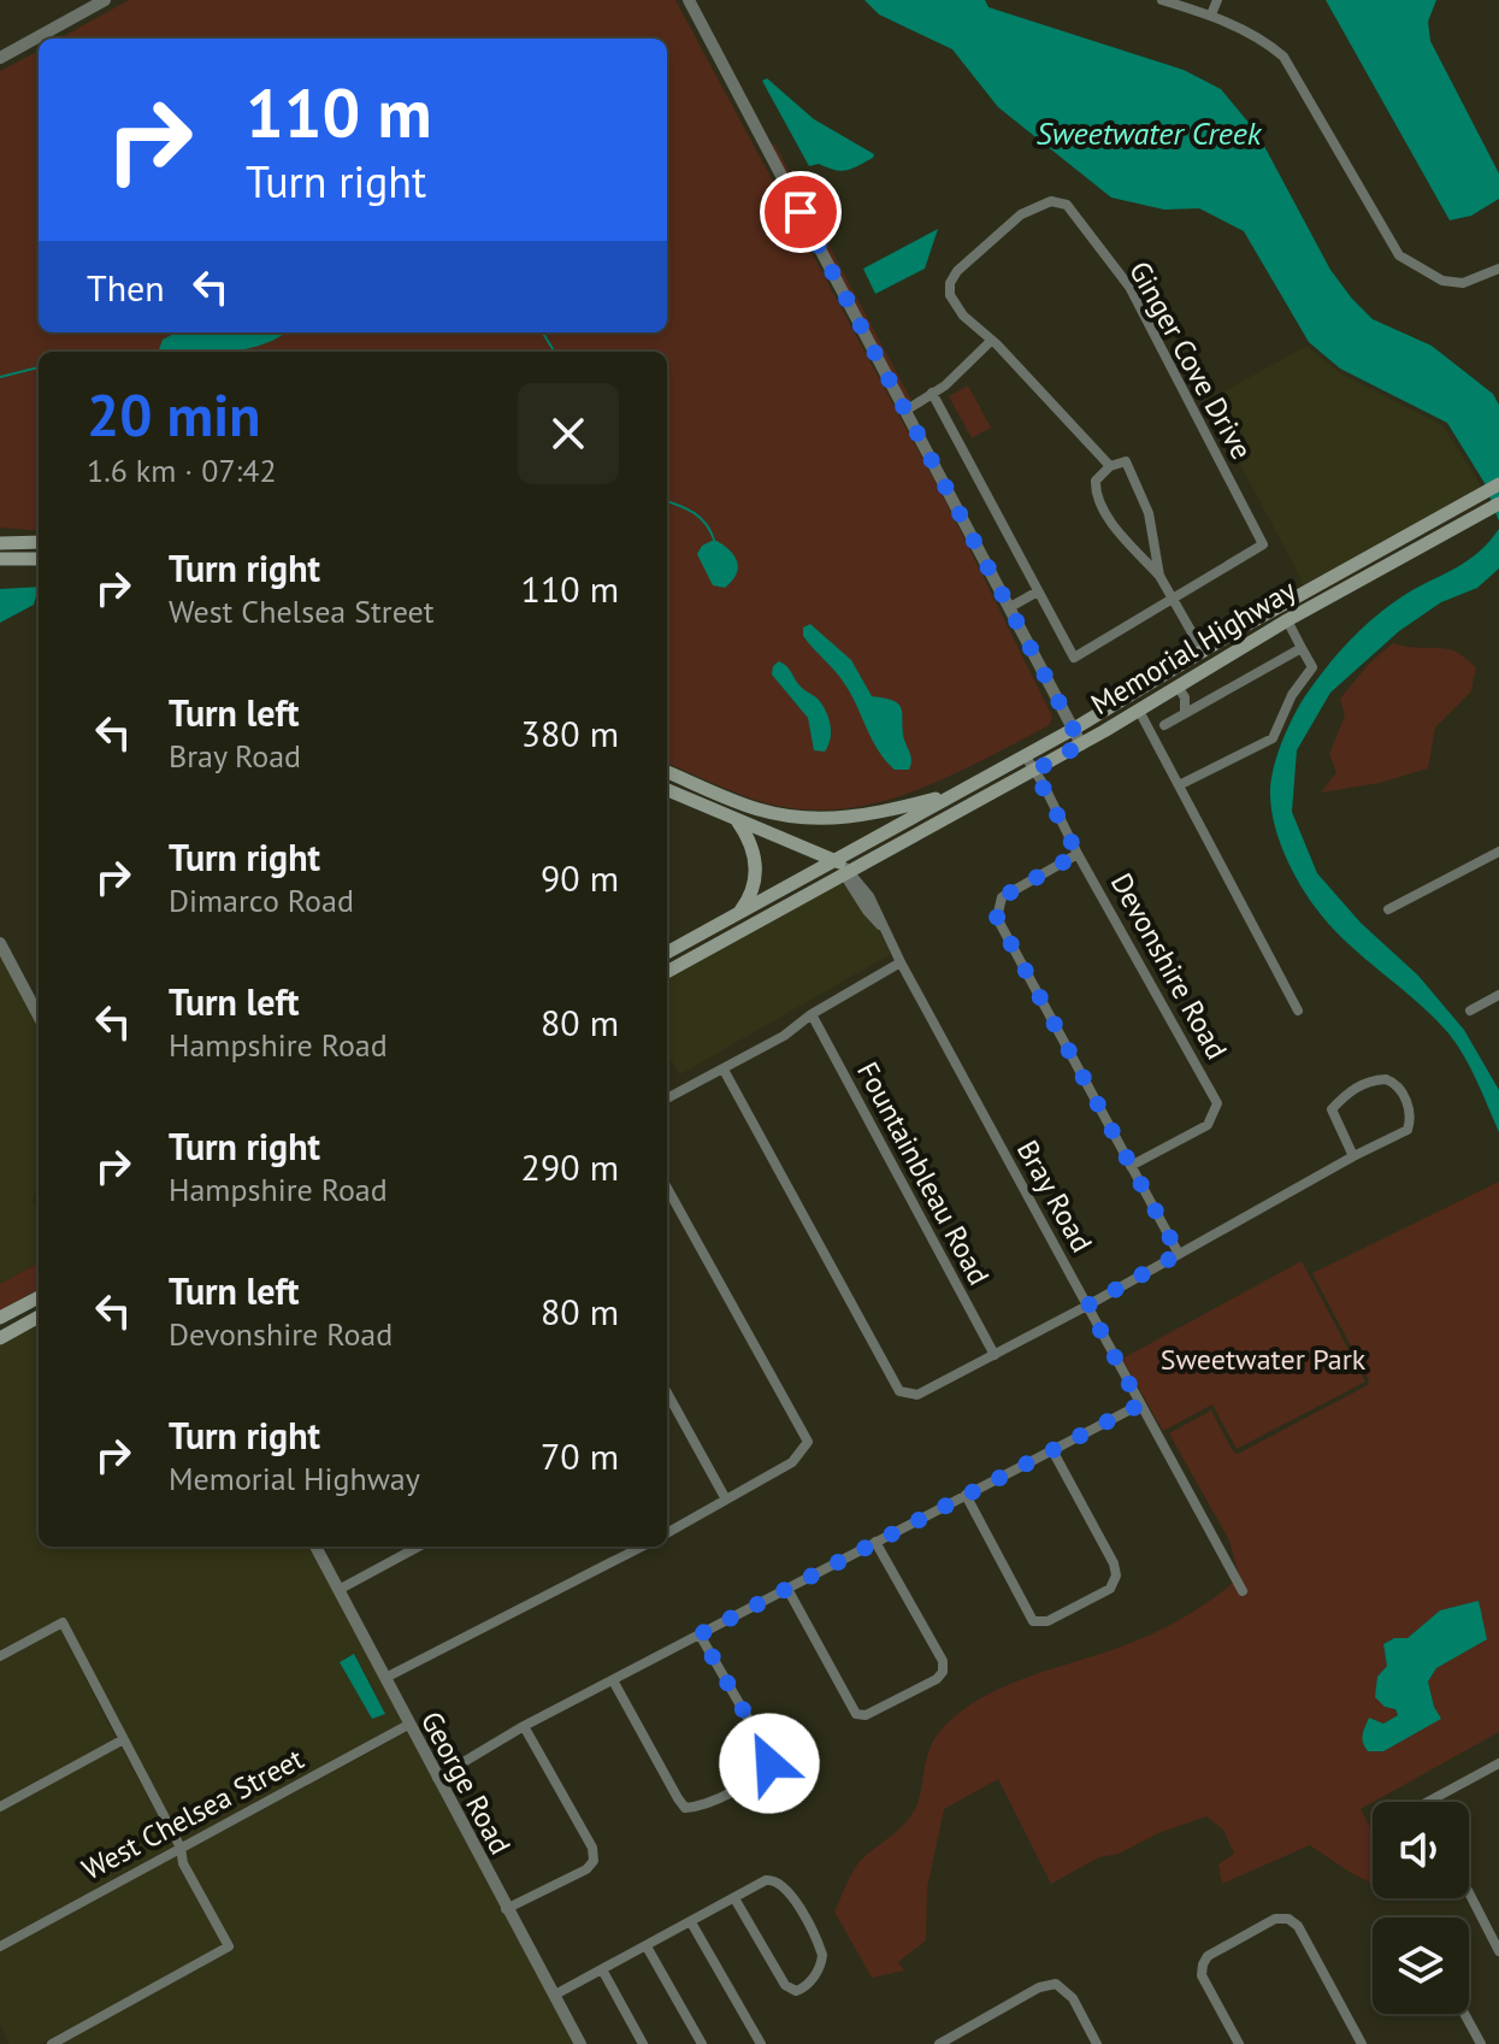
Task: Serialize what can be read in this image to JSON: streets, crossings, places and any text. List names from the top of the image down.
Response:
{
  "streets": {
    "main road": ["Memorial Highway"],
    "street": [
      "Ginger Cove Drive",
      "Devonshire Road",
      "Fountainbleau Road",
      "Bray Road",
      "George Road",
      "West Chelsea Street"
    ]
  },
  "crossings": [
    ["Ginger Cove Drive", "Memorial Highway"],
    ["Memorial Highway", "Devonshire Road"],
    ["Memorial Highway", "Bray Road"],
    ["George Road", "West Chelsea Street"]
  ],
  "water": ["Sweetwater Creek"],
  "parks": ["Sweetwater Park"],
  "page": {
    "turn": ["110 m", "Turn right"],
    "then": "Then",
    "heading": ["20 min", "1.6 km · 07:42"],
    "list": [
      {
        "name": "Turn right",
        "note": "West Chelsea Street",
        "value": "110 m"
      },
      {
        "name": "Turn left",
        "note": "Bray Road",
        "value": "380 m"
      },
      {
        "name": "Turn right",
        "note": "Dimarco Road",
        "value": "90 m"
      },
      {
        "name": "Turn left",
        "note": "Hampshire Road",
        "value": "80 m"
      },
      {
        "name": "Turn right",
        "note": "Hampshire Road",
        "value": "290 m"
      },
      {
        "name": "Turn left",
        "note": "Devonshire Road",
        "value": "80 m"
      },
      {
        "name": "Turn right",
        "note": "Memorial Highway",
        "value": "70 m"
      }
    ]
  }
}
